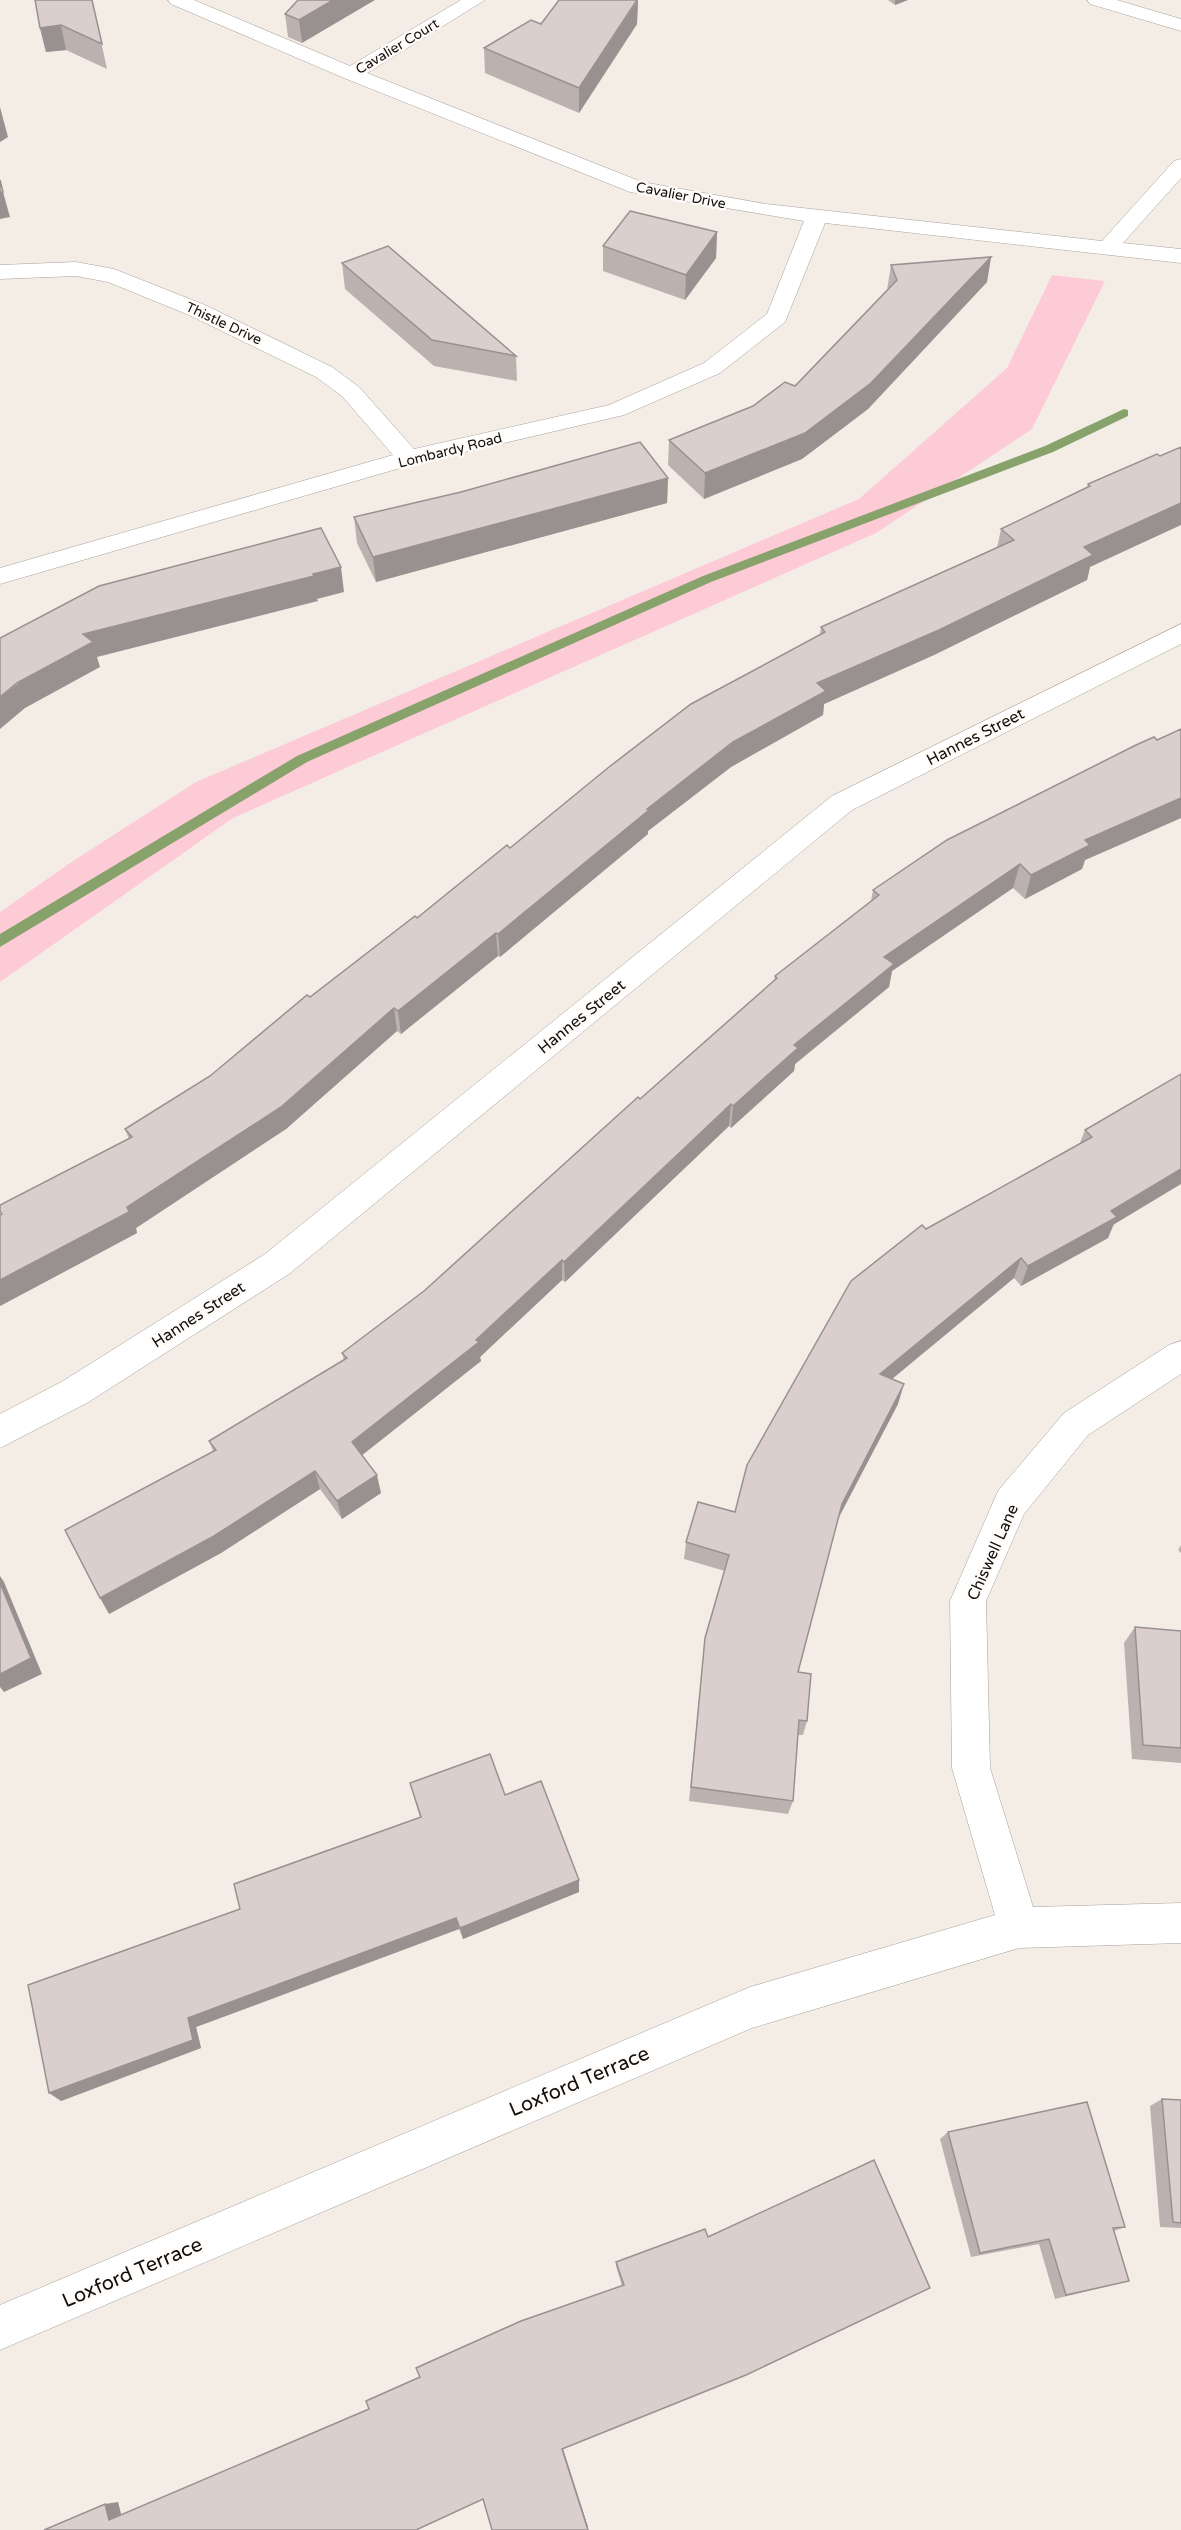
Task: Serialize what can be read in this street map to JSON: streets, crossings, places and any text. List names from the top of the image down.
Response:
{
  "streets": {
    "street": [
      "Cavalier Court",
      "Cavalier Drive",
      "Thistle Drive",
      "Lombardy Road",
      "Hannes Street",
      "Chiswell Lane",
      "Loxford Terrace"
    ]
  },
  "crossings": [
    ["Cavalier Court", "Cavalier Drive"],
    ["Cavalier Drive", "Lombardy Road"],
    ["Thistle Drive", "Lombardy Road"],
    ["Chiswell Lane", "Loxford Terrace"]
  ]
}
